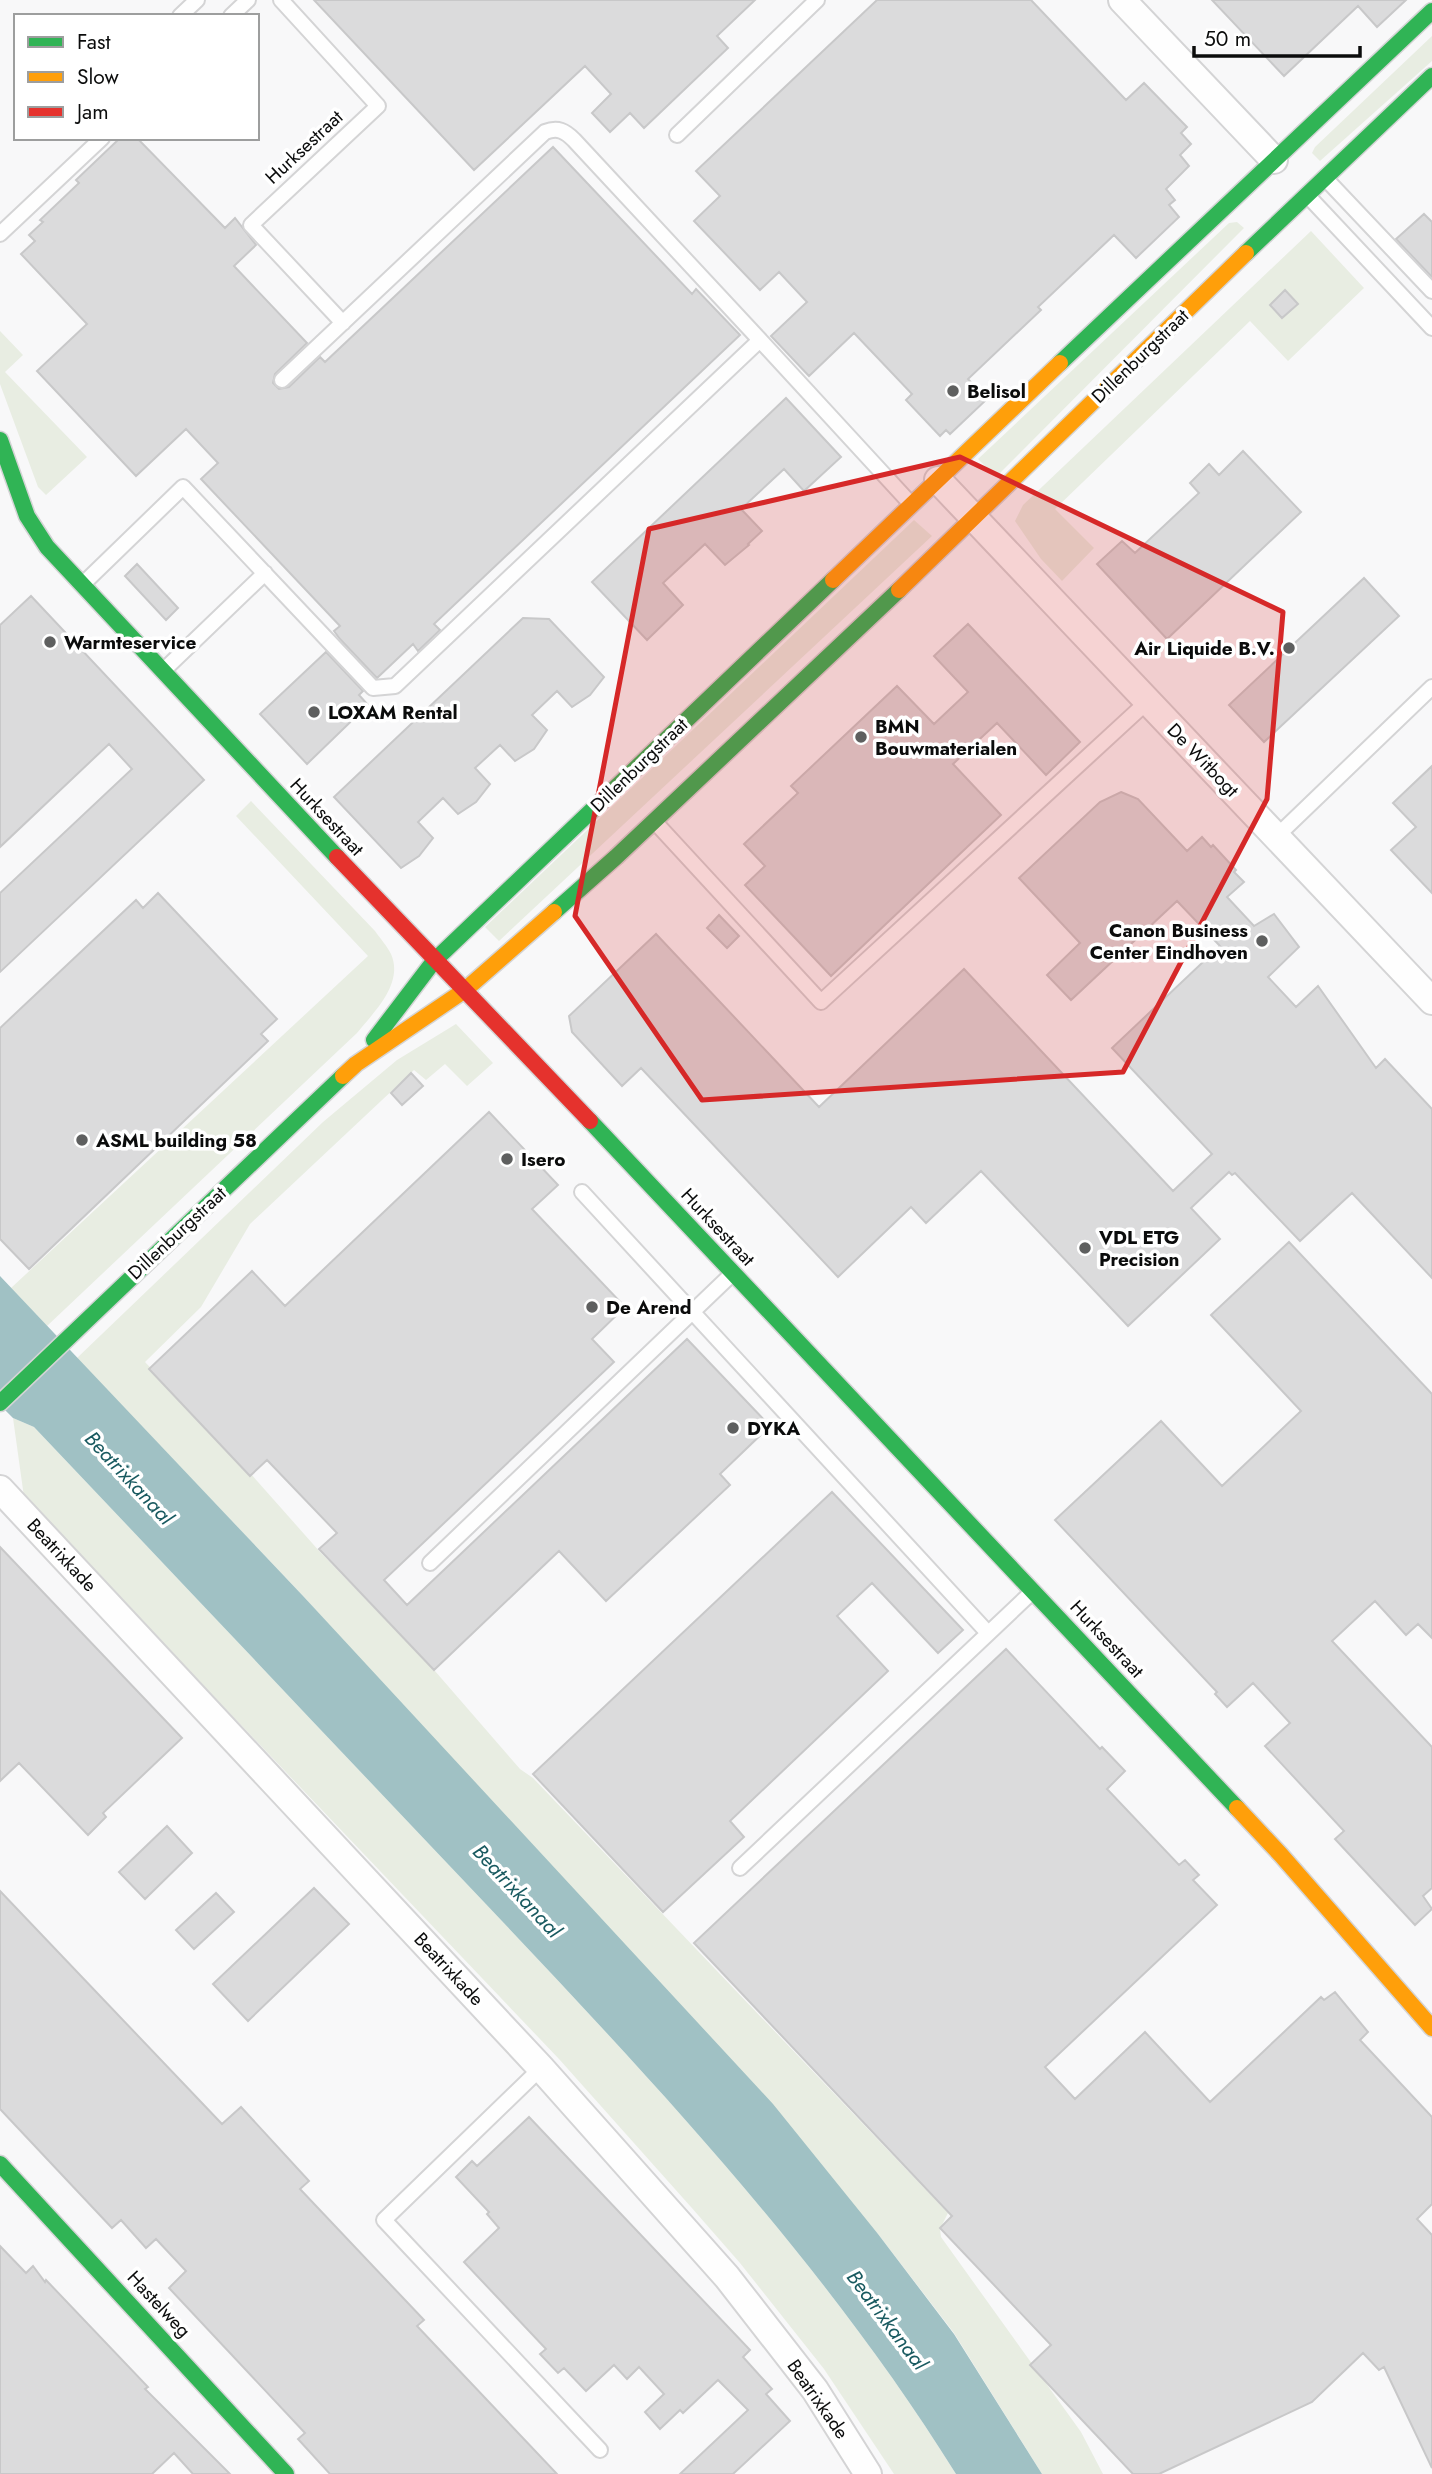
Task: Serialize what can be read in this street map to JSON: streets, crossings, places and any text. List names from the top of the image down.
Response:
{
  "streets": {
    "street": [
      "Hurksestraat",
      "Dillenburgstraat",
      "De Witbogt",
      "Beatrixkade",
      "Hastelweg"
    ]
  },
  "crossings": [
    ["Hurksestraat", "Dillenburgstraat"],
    ["Dillenburgstraat", "De Witbogt"]
  ],
  "water": ["Beatrixkanaal"],
  "places": [
    "Belisol",
    "Warmteservice",
    "Air Liquide B.V.",
    "LOXAM Rental",
    "BMN Bouwmaterialen",
    "Canon Business Center Eindhoven",
    "ASML building 58",
    "Isero",
    "VDL ETG Precision",
    "De Arend",
    "DYKA"
  ],
  "legend": ["Fast", "Slow", "Jam"],
  "scale_bar": "50 m"
}
